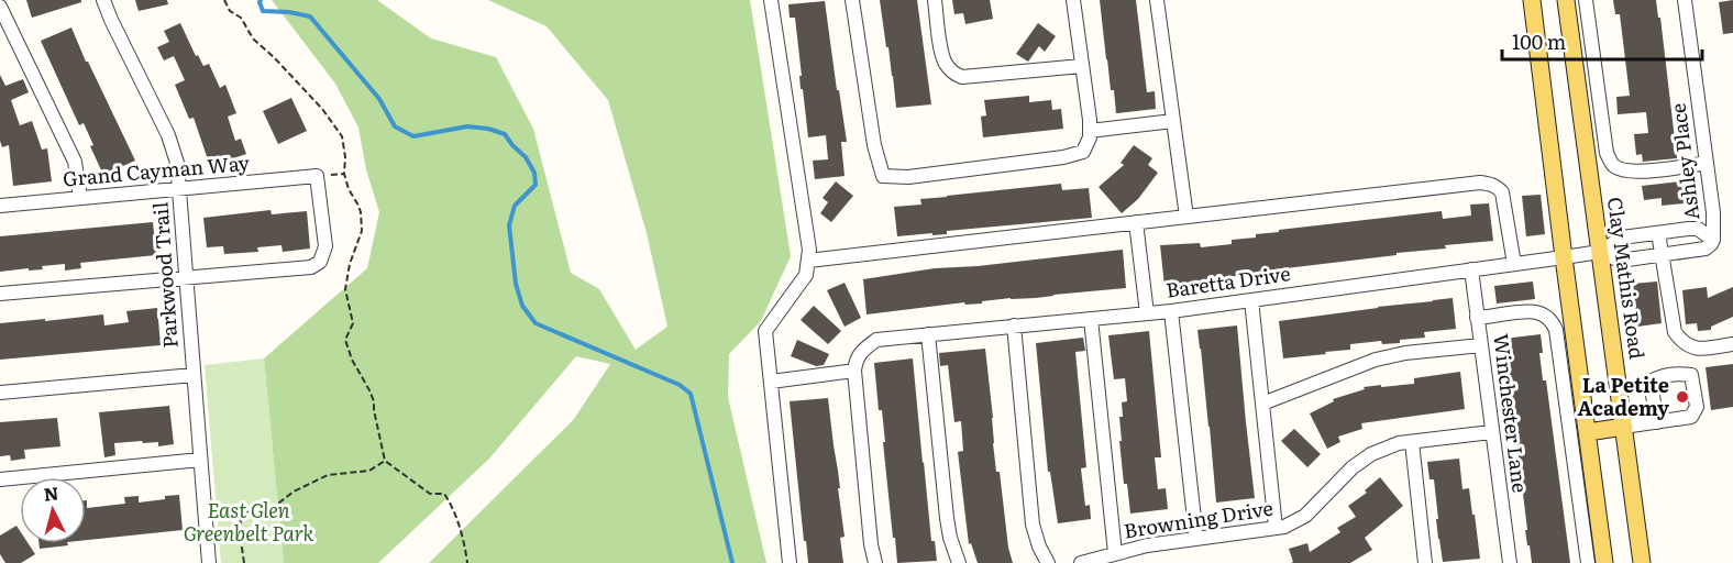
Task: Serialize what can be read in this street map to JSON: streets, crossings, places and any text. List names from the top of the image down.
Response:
{
  "streets": {
    "main road": ["Clay Mathis Road"],
    "street": [
      "Ashley Place",
      "Grand Cayman Way",
      "Parkwood Trail",
      "Baretta Drive",
      "Winchester Lane",
      "Browning Drive"
    ]
  },
  "crossings": [
    ["Ashley Place", "Baretta Drive"],
    ["Grand Cayman Way", "Parkwood Trail"],
    ["Clay Mathis Road", "Baretta Drive"],
    ["Baretta Drive", "Winchester Lane"],
    ["Winchester Lane", "Browning Drive"]
  ],
  "parks": ["East Glen Greenbelt Park"],
  "places": ["La Petite Academy"],
  "scale_bar": "100 m",
  "north": "top"
}
